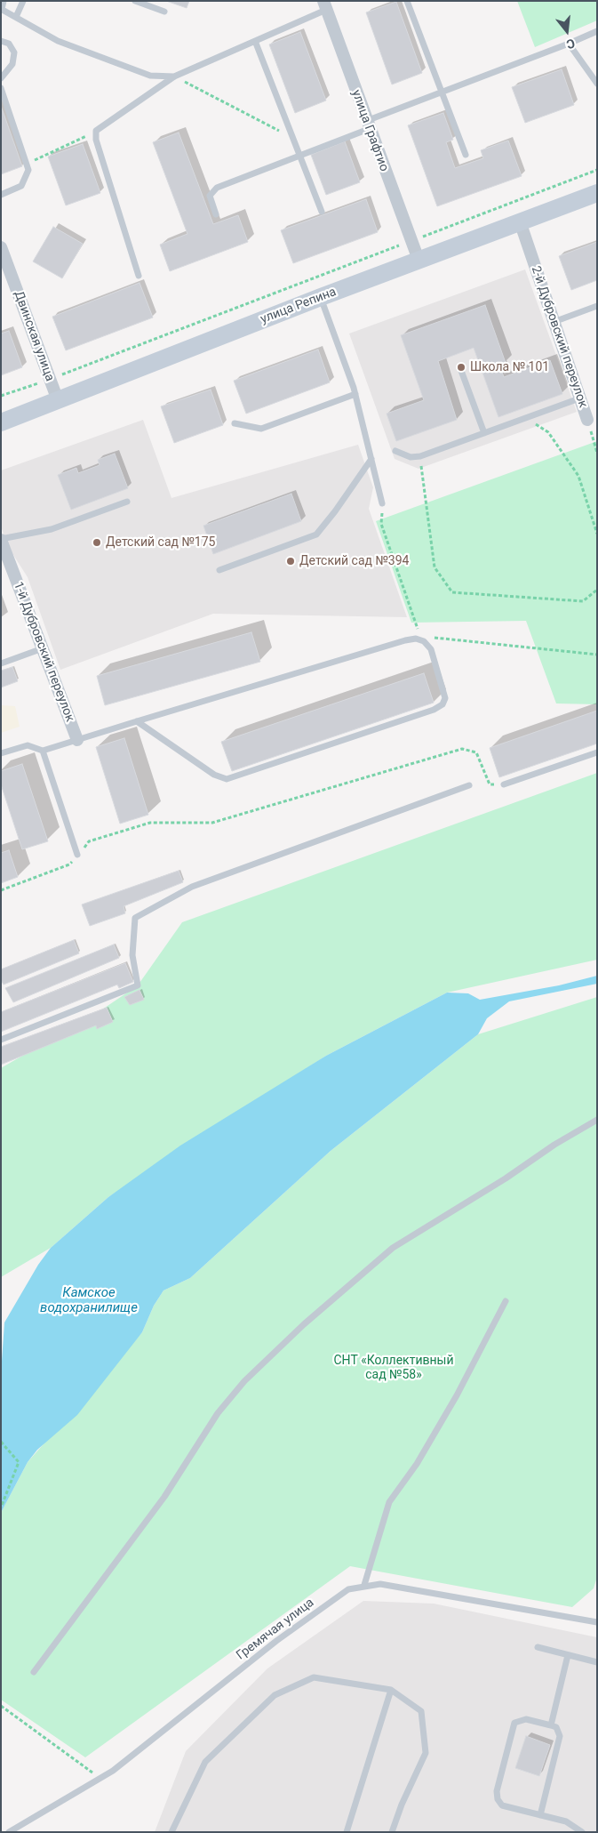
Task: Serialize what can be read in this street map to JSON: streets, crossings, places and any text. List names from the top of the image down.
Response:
{
  "streets": {
    "main road": ["улица Репина"],
    "street": [
      "улица Графтио",
      "Двинская улица",
      "2-й Дубровский переулок",
      "1-й Дубровский переулок"
    ],
    "lane": ["Гремячая улица"]
  },
  "crossings": [
    ["улица Графтио", "улица Репина"],
    ["улица Репина", "Двинская улица"],
    ["улица Репина", "2-й Дубровский переулок"]
  ],
  "water": ["Камское водохранилище"],
  "parks": ["СНТ «Коллективный сад №58»"],
  "places": ["Школа № 101", "Детский сад №175", "Детский сад №394"],
  "north": "bottom"
}
